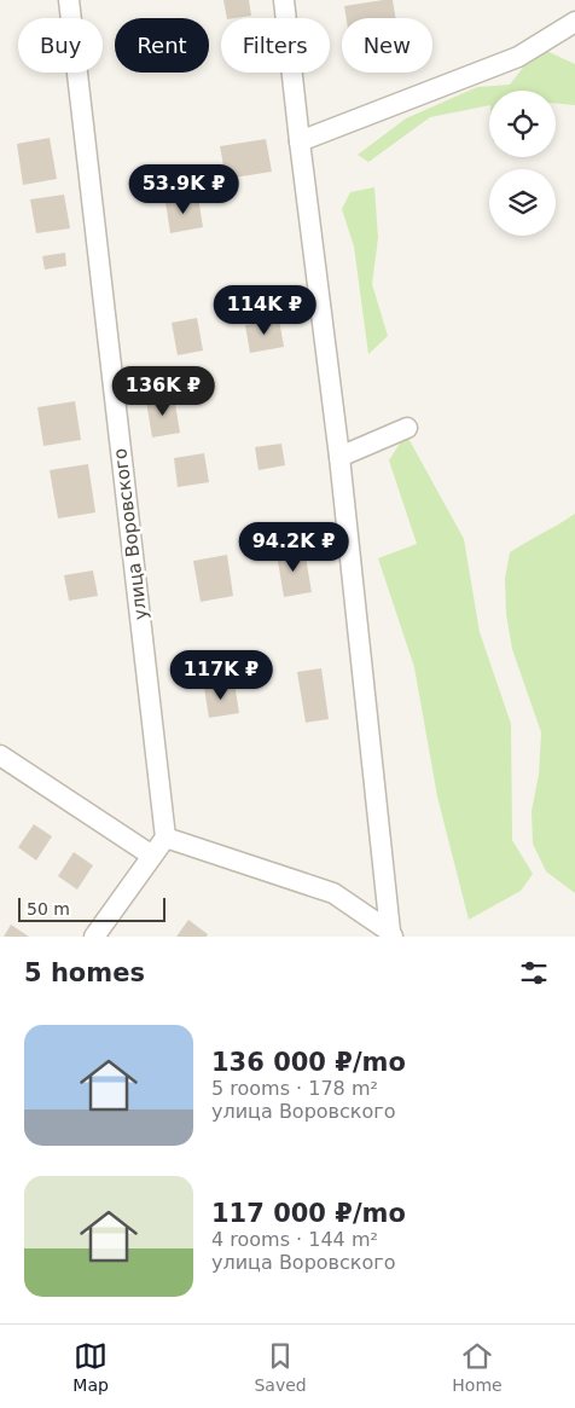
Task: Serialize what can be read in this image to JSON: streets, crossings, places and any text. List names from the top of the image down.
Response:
{
  "streets": {
    "street": ["улица Воровского"]
  },
  "scale_bar": "50 m",
  "page": {
    "chip": [
      "Buy",
      "Rent",
      "Filters",
      "New"
    ],
    "price": [
      "53.9K ₽",
      "114K ₽",
      "136K ₽",
      "94.2K ₽",
      "117K ₽"
    ],
    "scale": "50 m",
    "heading": "5 homes",
    "list": [
      {
        "name": "136 000 ₽/mo",
        "note": "5 rooms · 178 m² · улица Воровского"
      },
      {
        "name": "117 000 ₽/mo",
        "note": "4 rooms · 144 m² · улица Воровского"
      }
    ],
    "tabs": ["Map", "Saved", "Home"]
  }
}
